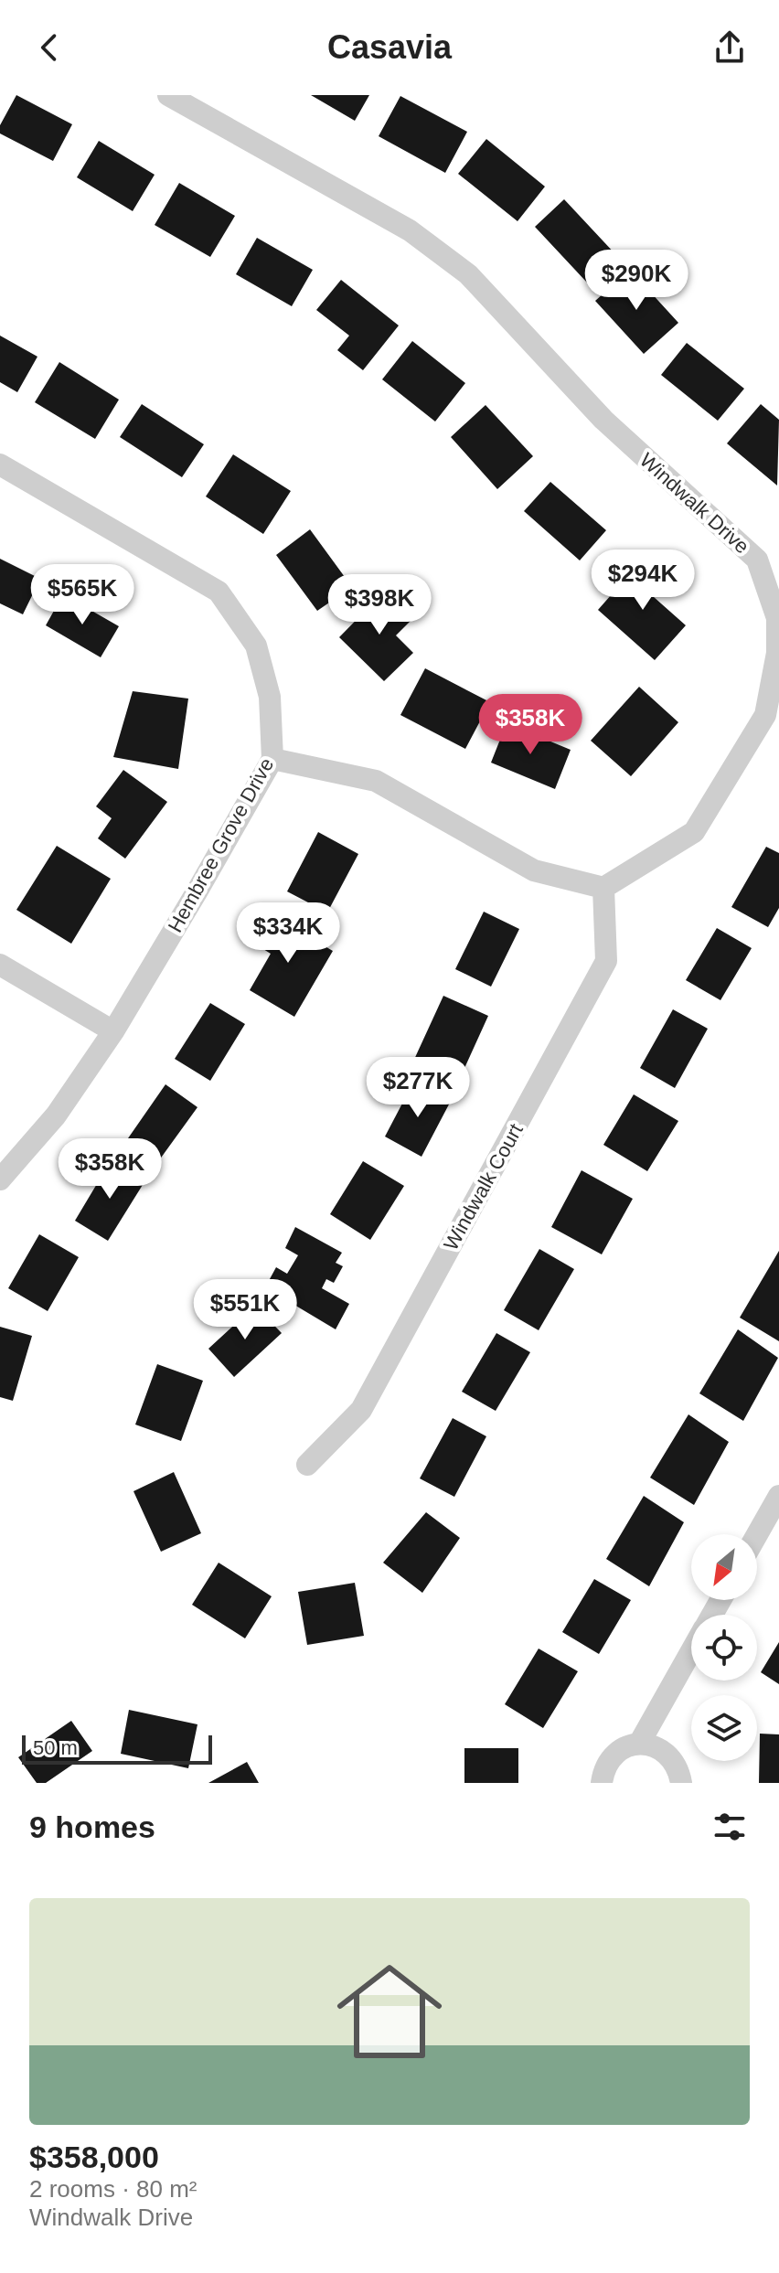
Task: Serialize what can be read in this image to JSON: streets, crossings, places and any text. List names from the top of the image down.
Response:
{
  "streets": {
    "street": ["Windwalk Drive", "Hembree Grove Drive", "Windwalk Court"]
  },
  "crossings": [
    ["Windwalk Drive", "Windwalk Court"]
  ],
  "scale_bar": "50 m",
  "north": "bottom left",
  "page": {
    "header": "Casavia",
    "price": [
      "$290K",
      "$294K",
      "$565K",
      "$398K",
      "$358K",
      "$334K",
      "$277K",
      "$358K",
      "$551K"
    ],
    "scale": "50 m",
    "heading": "9 homes",
    "list": [
      {
        "name": "$358,000",
        "note": "2 rooms · 80 m² · Windwalk Drive"
      }
    ]
  }
}
